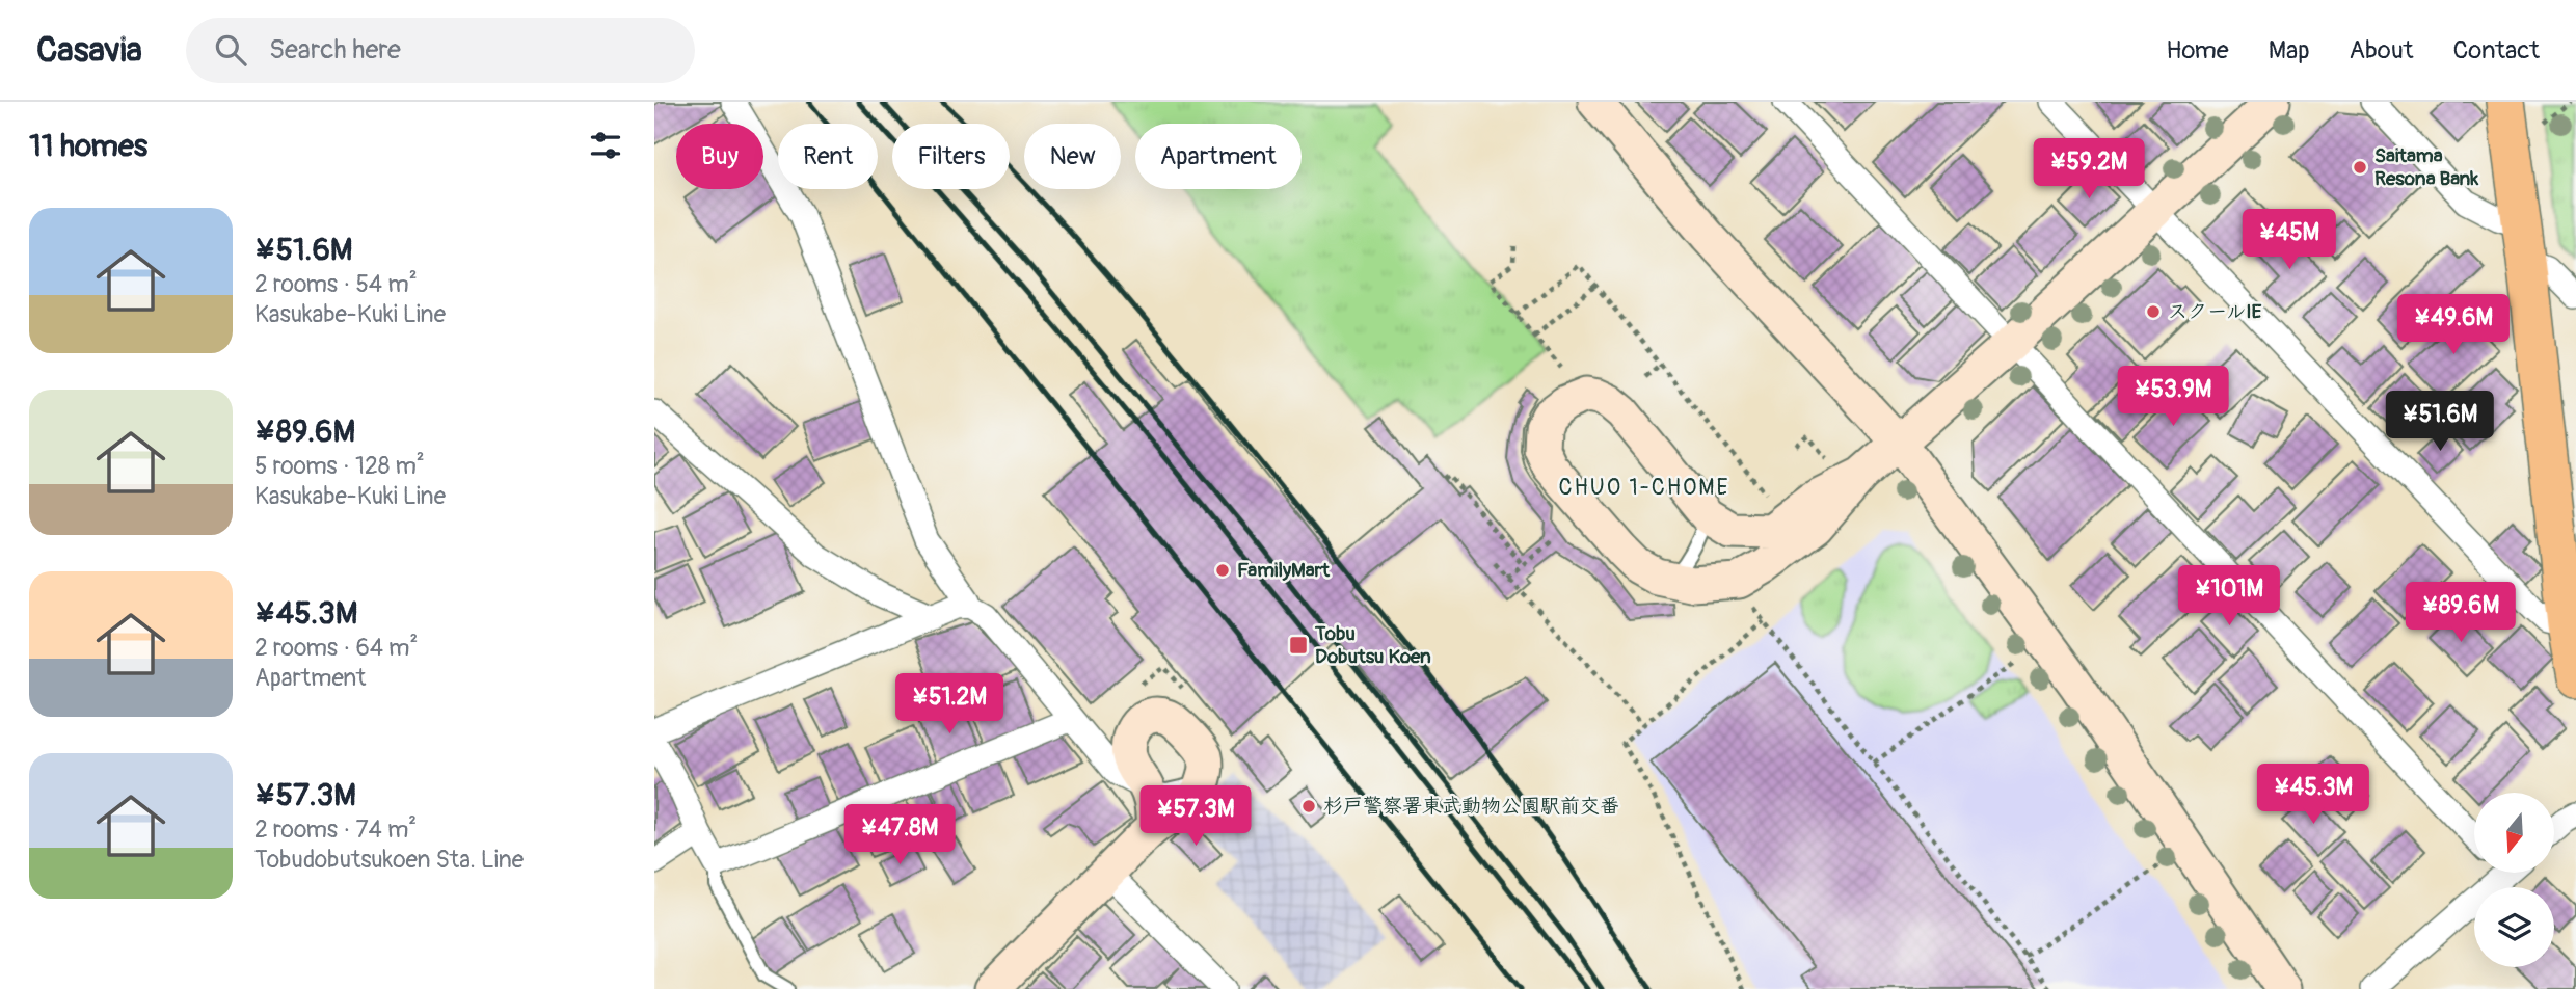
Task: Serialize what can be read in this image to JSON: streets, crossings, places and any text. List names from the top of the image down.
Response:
{
  "districts": ["CHUO 1-CHOME"],
  "places": {
    "other": [
      "Saitama Resona Bank",
      "スクールIE",
      "FamilyMart",
      "杉戸警察署東武動物公園駅前交番"
    ],
    "transit": ["Tobu Dobutsu Koen"]
  },
  "north": "bottom",
  "page": {
    "header": "Casavia",
    "search": "Search here",
    "nav": [
      "Home",
      "Map",
      "About",
      "Contact"
    ],
    "heading": "11 homes",
    "chip": [
      "Buy",
      "Rent",
      "Filters",
      "New",
      "Apartment"
    ],
    "price": [
      "¥59.2M",
      "¥45M",
      "¥49.6M",
      "¥53.9M",
      "¥51.6M",
      "¥101M",
      "¥89.6M",
      "¥51.2M",
      "¥45.3M",
      "¥57.3M",
      "¥47.8M"
    ],
    "list": [
      {
        "name": "¥51.6M",
        "note": "2 rooms · 54 m² · Kasukabe-Kuki Line"
      },
      {
        "name": "¥89.6M",
        "note": "5 rooms · 128 m² · Kasukabe-Kuki Line"
      },
      {
        "name": "¥45.3M",
        "note": "2 rooms · 64 m² · Apartment"
      },
      {
        "name": "¥57.3M",
        "note": "2 rooms · 74 m² · Tobudobutsukoen Sta. Line"
      }
    ]
  }
}
